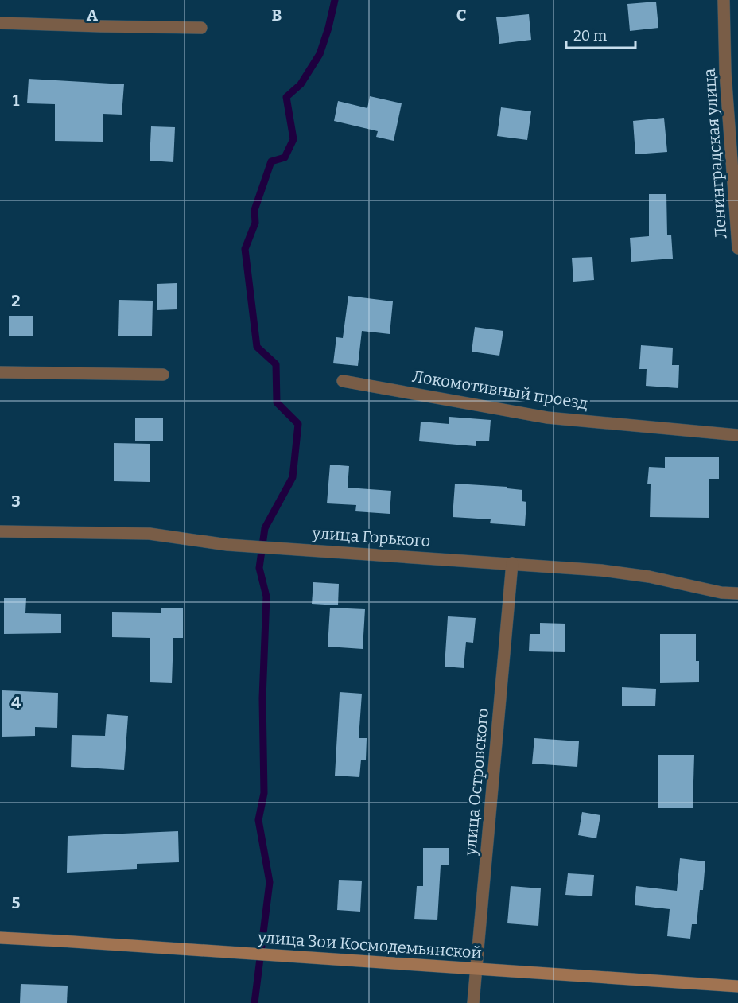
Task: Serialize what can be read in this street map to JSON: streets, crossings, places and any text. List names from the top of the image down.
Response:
{
  "streets": {
    "street": [
      "Ленинградская улица",
      "Локомотивный проезд",
      "улица Горького",
      "улица Островского",
      "улица Зои Космодемьянской"
    ]
  },
  "crossings": [
    ["улица Горького", "улица Островского"],
    ["улица Островского", "улица Зои Космодемьянской"]
  ],
  "scale_bar": "20 m",
  "grid": {
    "columns": ["A", "B", "C"],
    "rows": [
      "1",
      "2",
      "3",
      "4",
      "5"
    ]
  }
}
